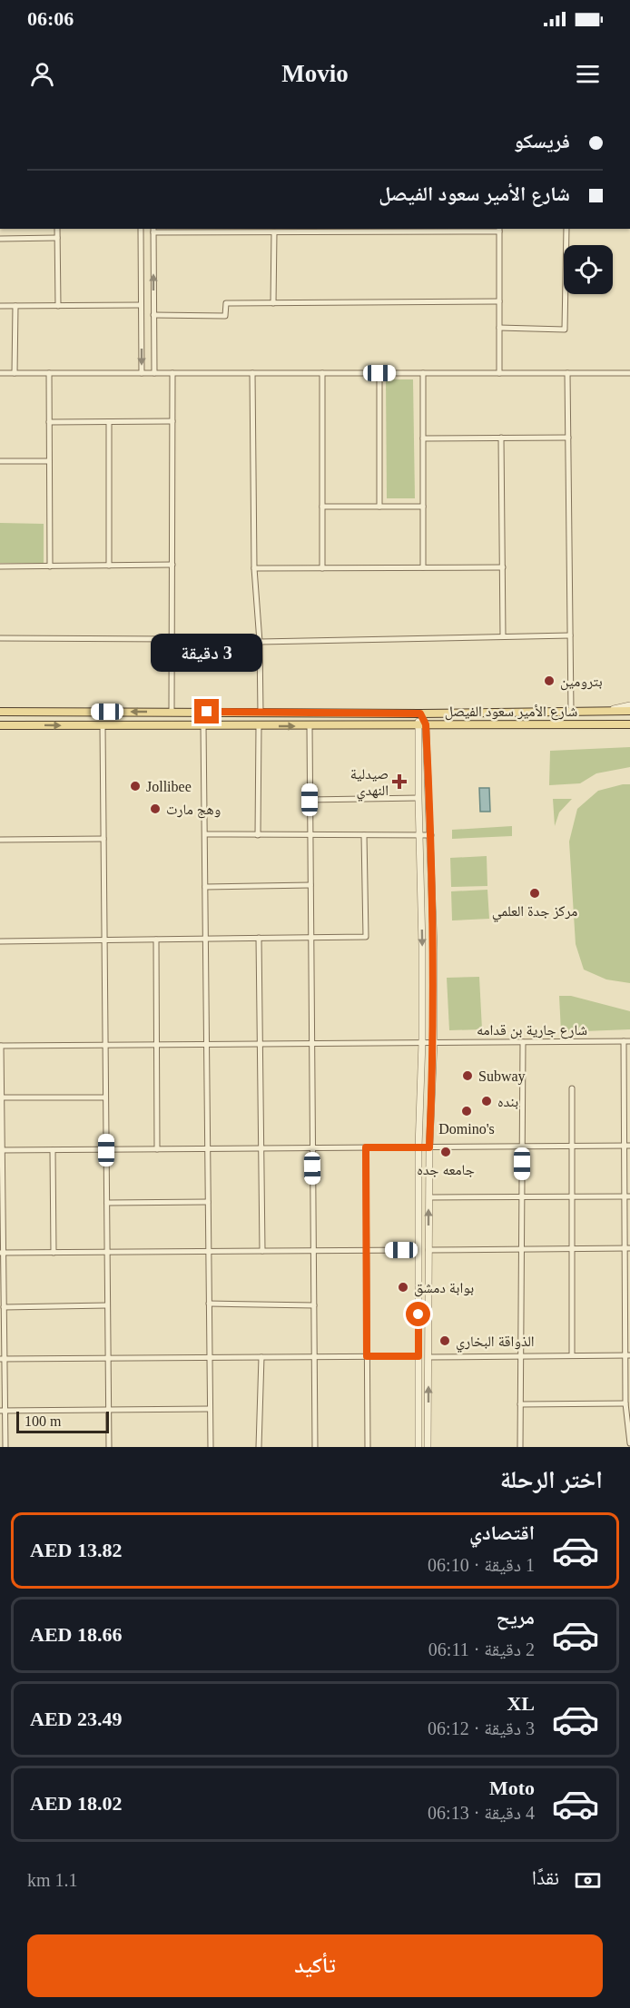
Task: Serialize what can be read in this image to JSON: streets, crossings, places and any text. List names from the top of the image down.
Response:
{
  "streets": {
    "main road": ["شارع الأمير سعود الفيصل"],
    "street": ["شارع جارية بن قدامه"]
  },
  "places": {
    "other": [
      "بترومين",
      "Jollibee",
      "وهج مارت",
      "مركز جدة العلمي",
      "Subway",
      "بنده",
      "Domino's",
      "جامعه جده",
      "بوابة دمشق",
      "الذواقة البخاري"
    ],
    "health": ["صيدلية النهدي"]
  },
  "scale_bar": "100 m",
  "page": {
    "status": "06:06",
    "header": "Movio",
    "banner": ["فريسكو", "شارع الأمير سعود الفيصل"],
    "bubble": "3 دقيقة",
    "scale": "100 m",
    "heading": "اختر الرحلة",
    "list": [
      {
        "name": "اقتصادي",
        "note": "1 دقيقة · 06:10",
        "value": "AED 13.82"
      },
      {
        "name": "مريح",
        "note": "2 دقيقة · 06:11",
        "value": "AED 18.66"
      },
      {
        "name": "XL",
        "note": "3 دقيقة · 06:12",
        "value": "AED 23.49"
      },
      {
        "name": "Moto",
        "note": "4 دقيقة · 06:13",
        "value": "AED 18.02"
      }
    ],
    "pay": ["نقدًا", "1.1 km"],
    "buttons": "تأكيد"
  }
}
